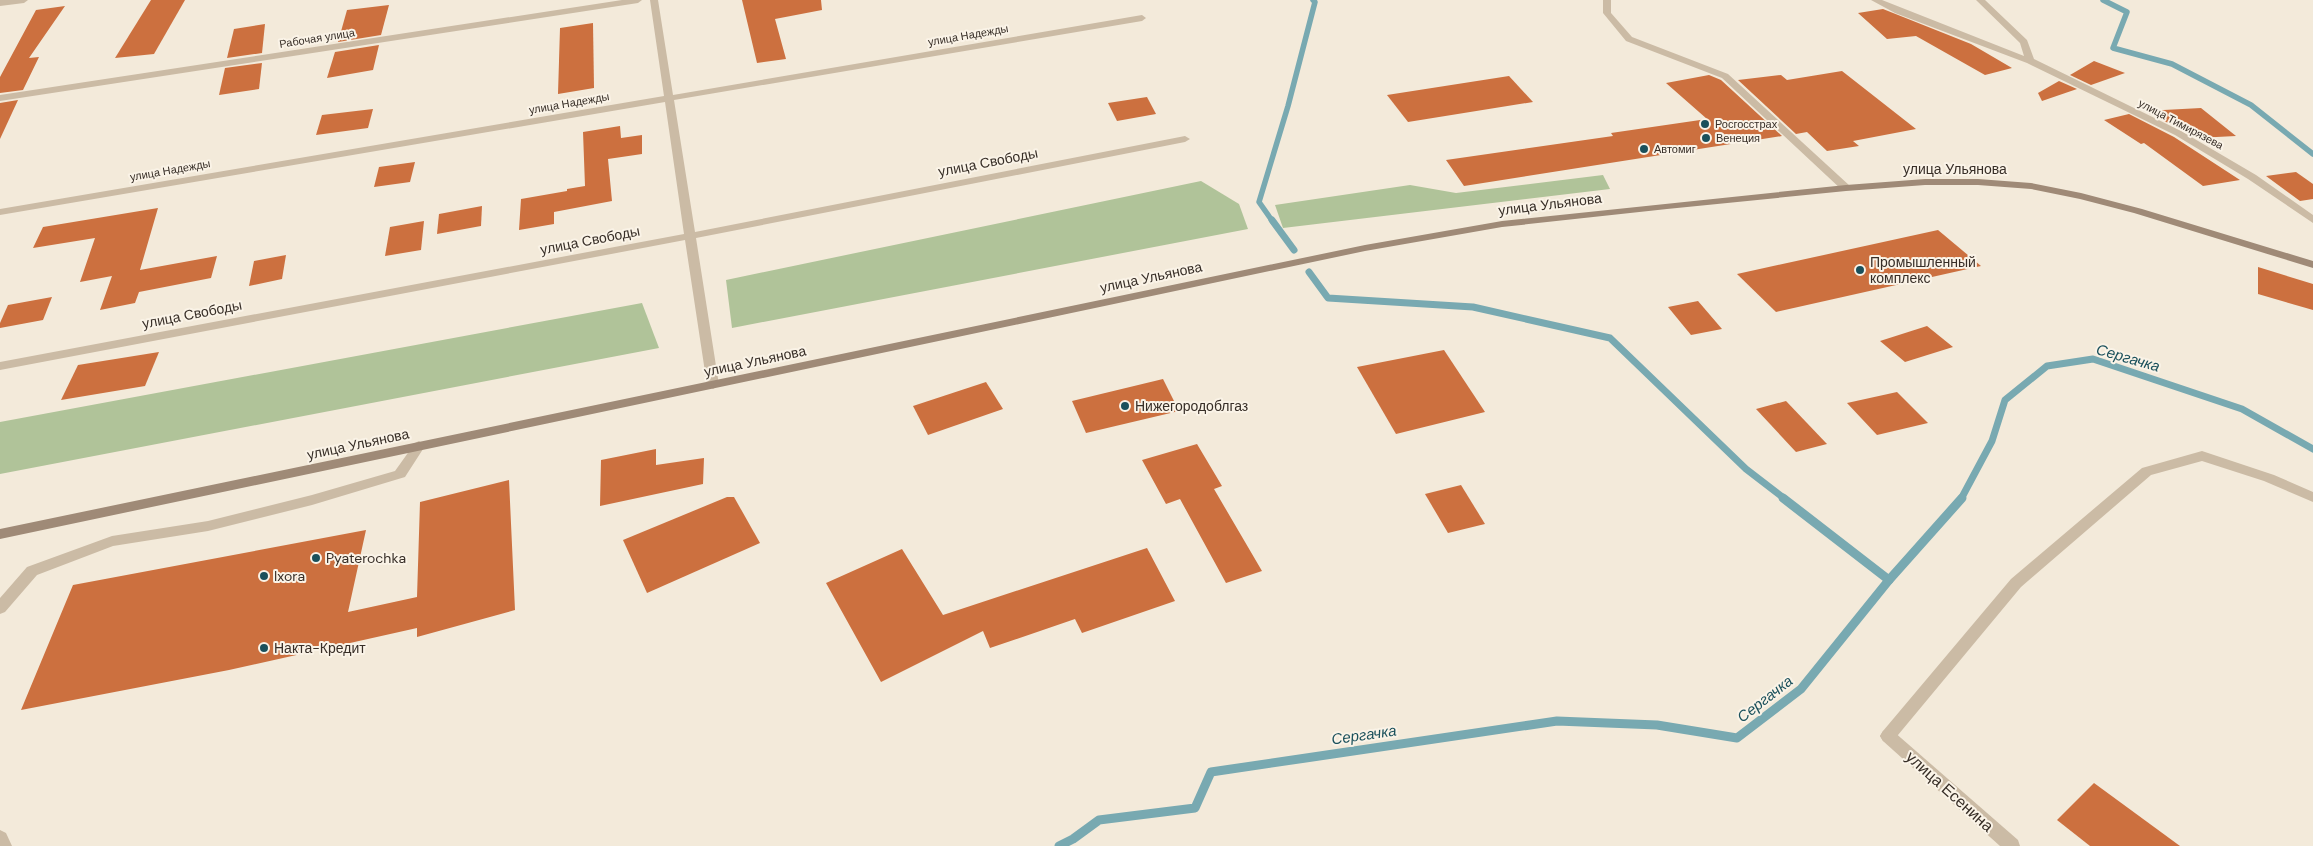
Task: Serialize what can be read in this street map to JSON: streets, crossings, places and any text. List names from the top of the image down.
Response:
{
  "streets": {
    "main road": ["улица Ульянова"],
    "street": [
      "улица Надежды",
      "Рабочая улица",
      "улица Тимирязева",
      "улица Свободы",
      "улица Есенина"
    ]
  },
  "water": ["Сергачка"],
  "places": [
    "Росгосстрах",
    "Венеция",
    "Автомиг",
    "Промышленный комплекс",
    "Нижегородоблгаз",
    "Pyaterochka",
    "Ixora",
    "Накта-Кредит"
  ]
}
